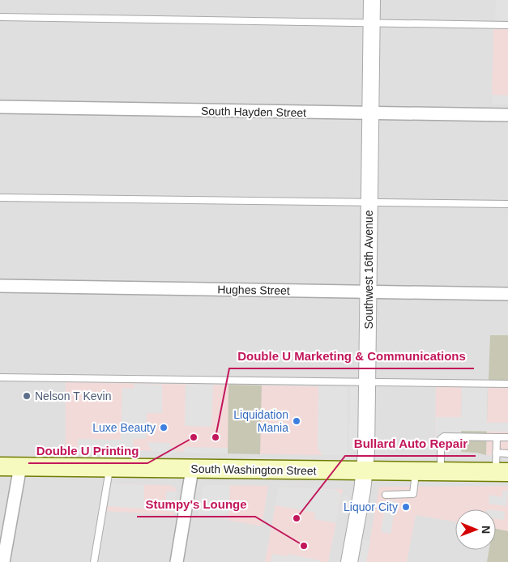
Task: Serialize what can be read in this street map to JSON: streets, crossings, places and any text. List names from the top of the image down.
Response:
{
  "streets": {
    "main road": ["South Washington Street"],
    "street": ["South Hayden Street", "Southwest 16th Avenue", "Hughes Street"]
  },
  "crossings": [
    ["South Hayden Street", "Southwest 16th Avenue"],
    ["Southwest 16th Avenue", "Hughes Street"],
    ["Southwest 16th Avenue", "South Washington Street"]
  ],
  "places": [
    "Nelson T Kevin",
    "Liquidation Mania",
    "Luxe Beauty",
    "Double U Printing",
    "Double U Marketing & Communications",
    "Liquor City",
    "Bullard Auto Repair",
    "Stumpy's Lounge"
  ],
  "north": "right"
}
